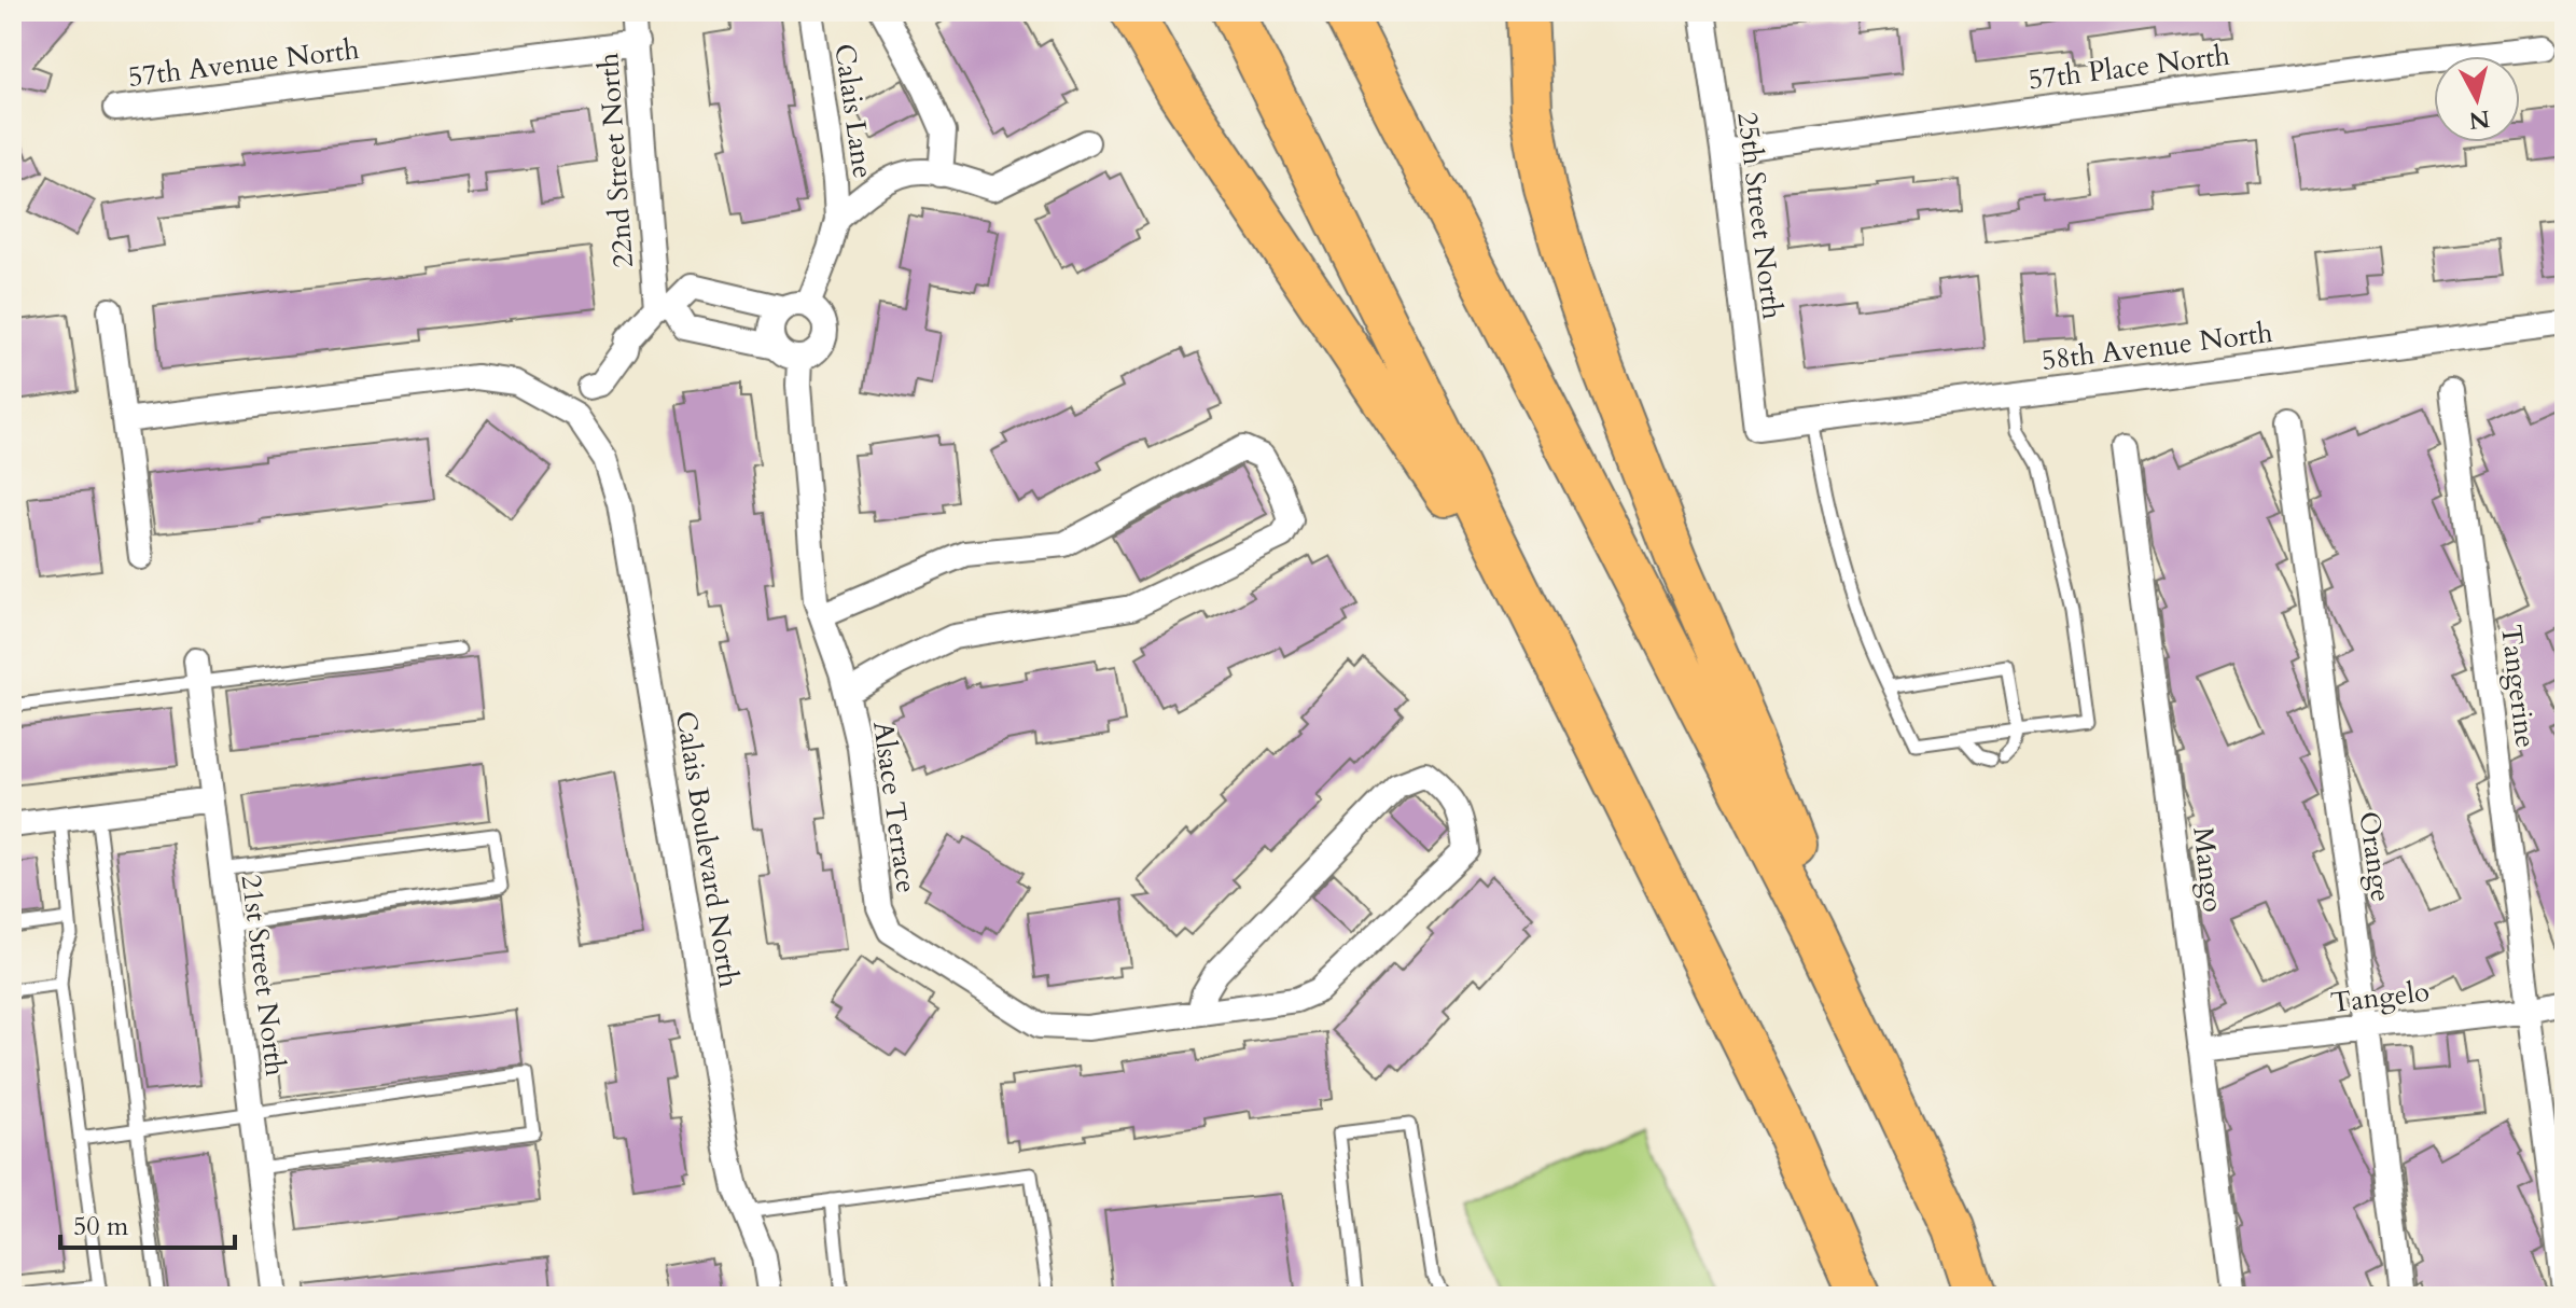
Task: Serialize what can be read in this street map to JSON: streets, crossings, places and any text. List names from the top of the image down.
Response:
{
  "streets": {
    "street": [
      "57th Avenue North",
      "57th Place North",
      "Calais Lane",
      "22nd Street North",
      "25th Street North",
      "58th Avenue North",
      "Tangerine",
      "Alsace Terrace",
      "Calais Boulevard North",
      "Orange",
      "Mango",
      "21st Street North",
      "Tangelo"
    ]
  },
  "crossings": [
    ["57th Avenue North", "22nd Street North"],
    ["57th Place North", "25th Street North"],
    ["Calais Lane", "Alsace Terrace"],
    ["25th Street North", "58th Avenue North"],
    ["Tangerine", "Tangelo"],
    ["Orange", "Tangelo"],
    ["Mango", "Tangelo"]
  ],
  "scale_bar": "50 m",
  "north": "bottom"
}
